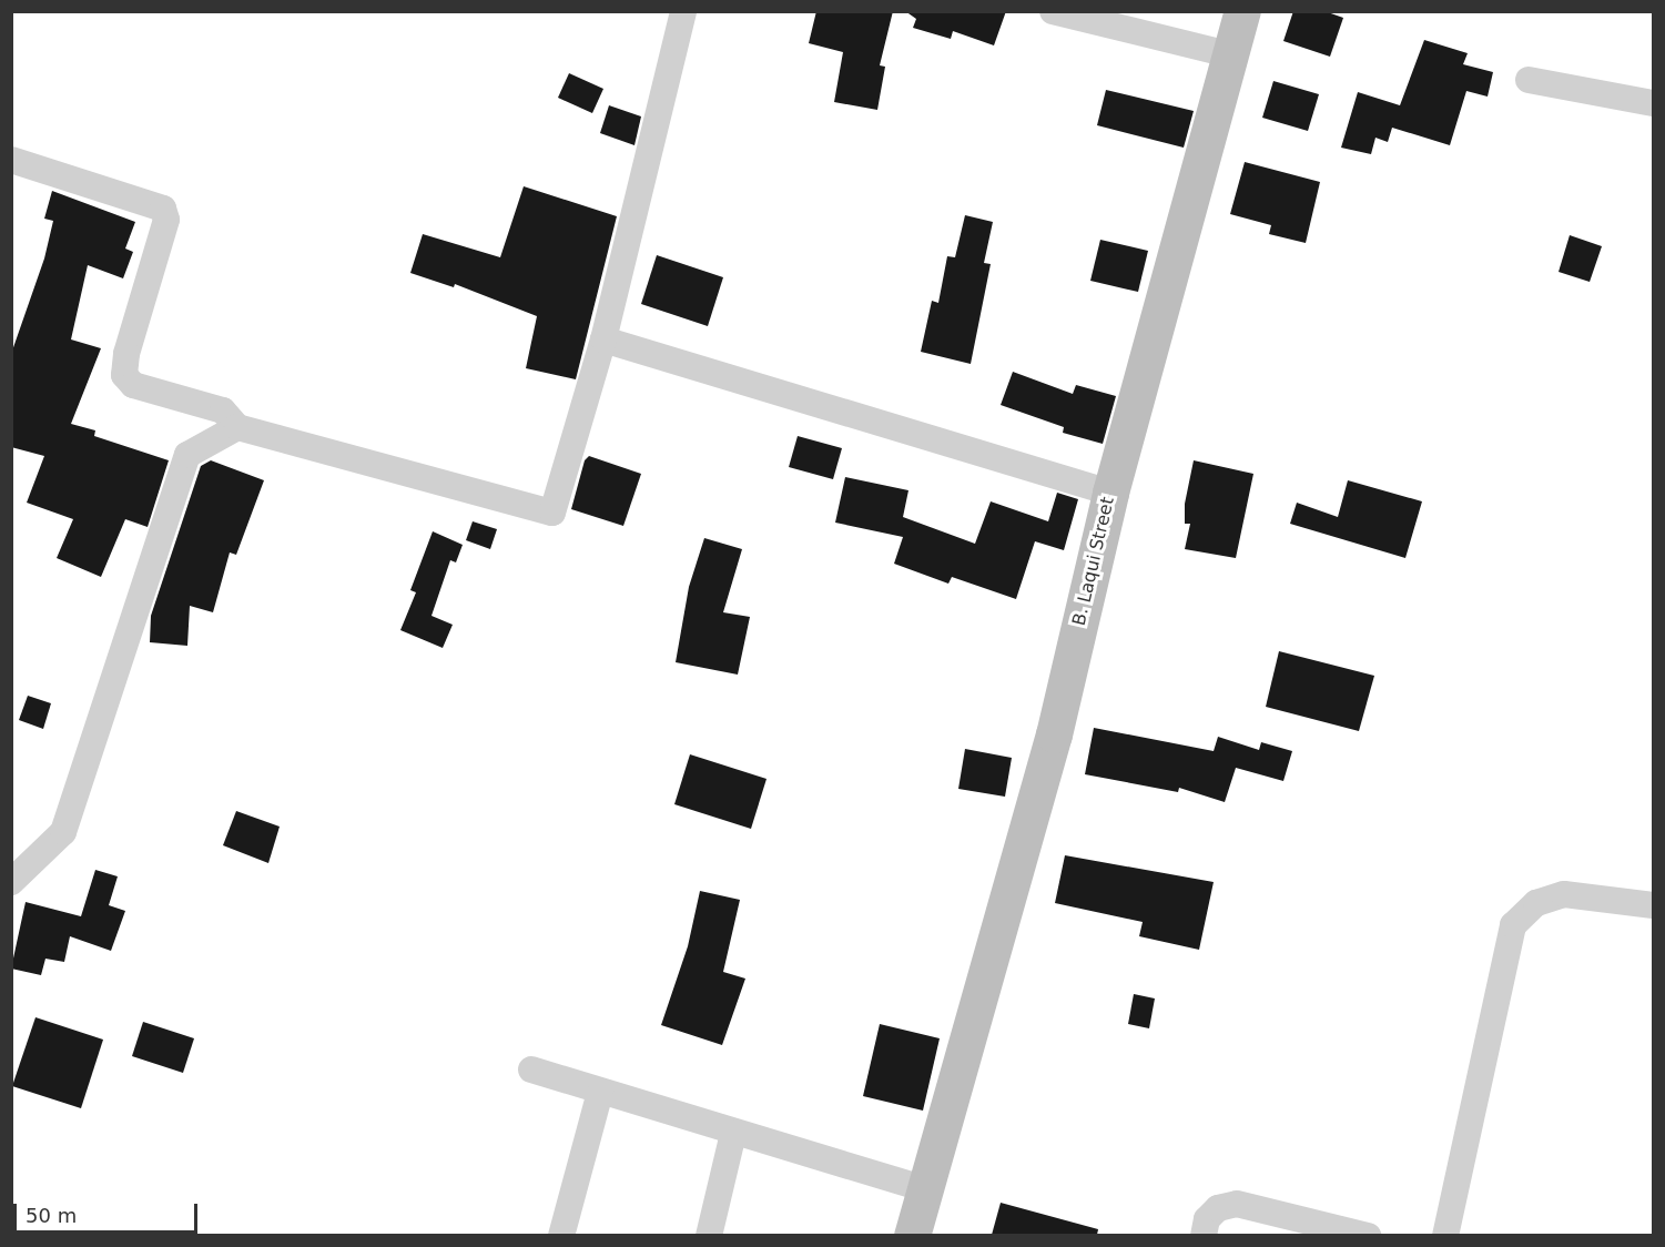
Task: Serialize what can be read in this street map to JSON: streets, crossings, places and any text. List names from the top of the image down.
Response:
{
  "streets": {
    "main road": ["B. Laqui Street"]
  },
  "scale_bar": "50 m"
}
